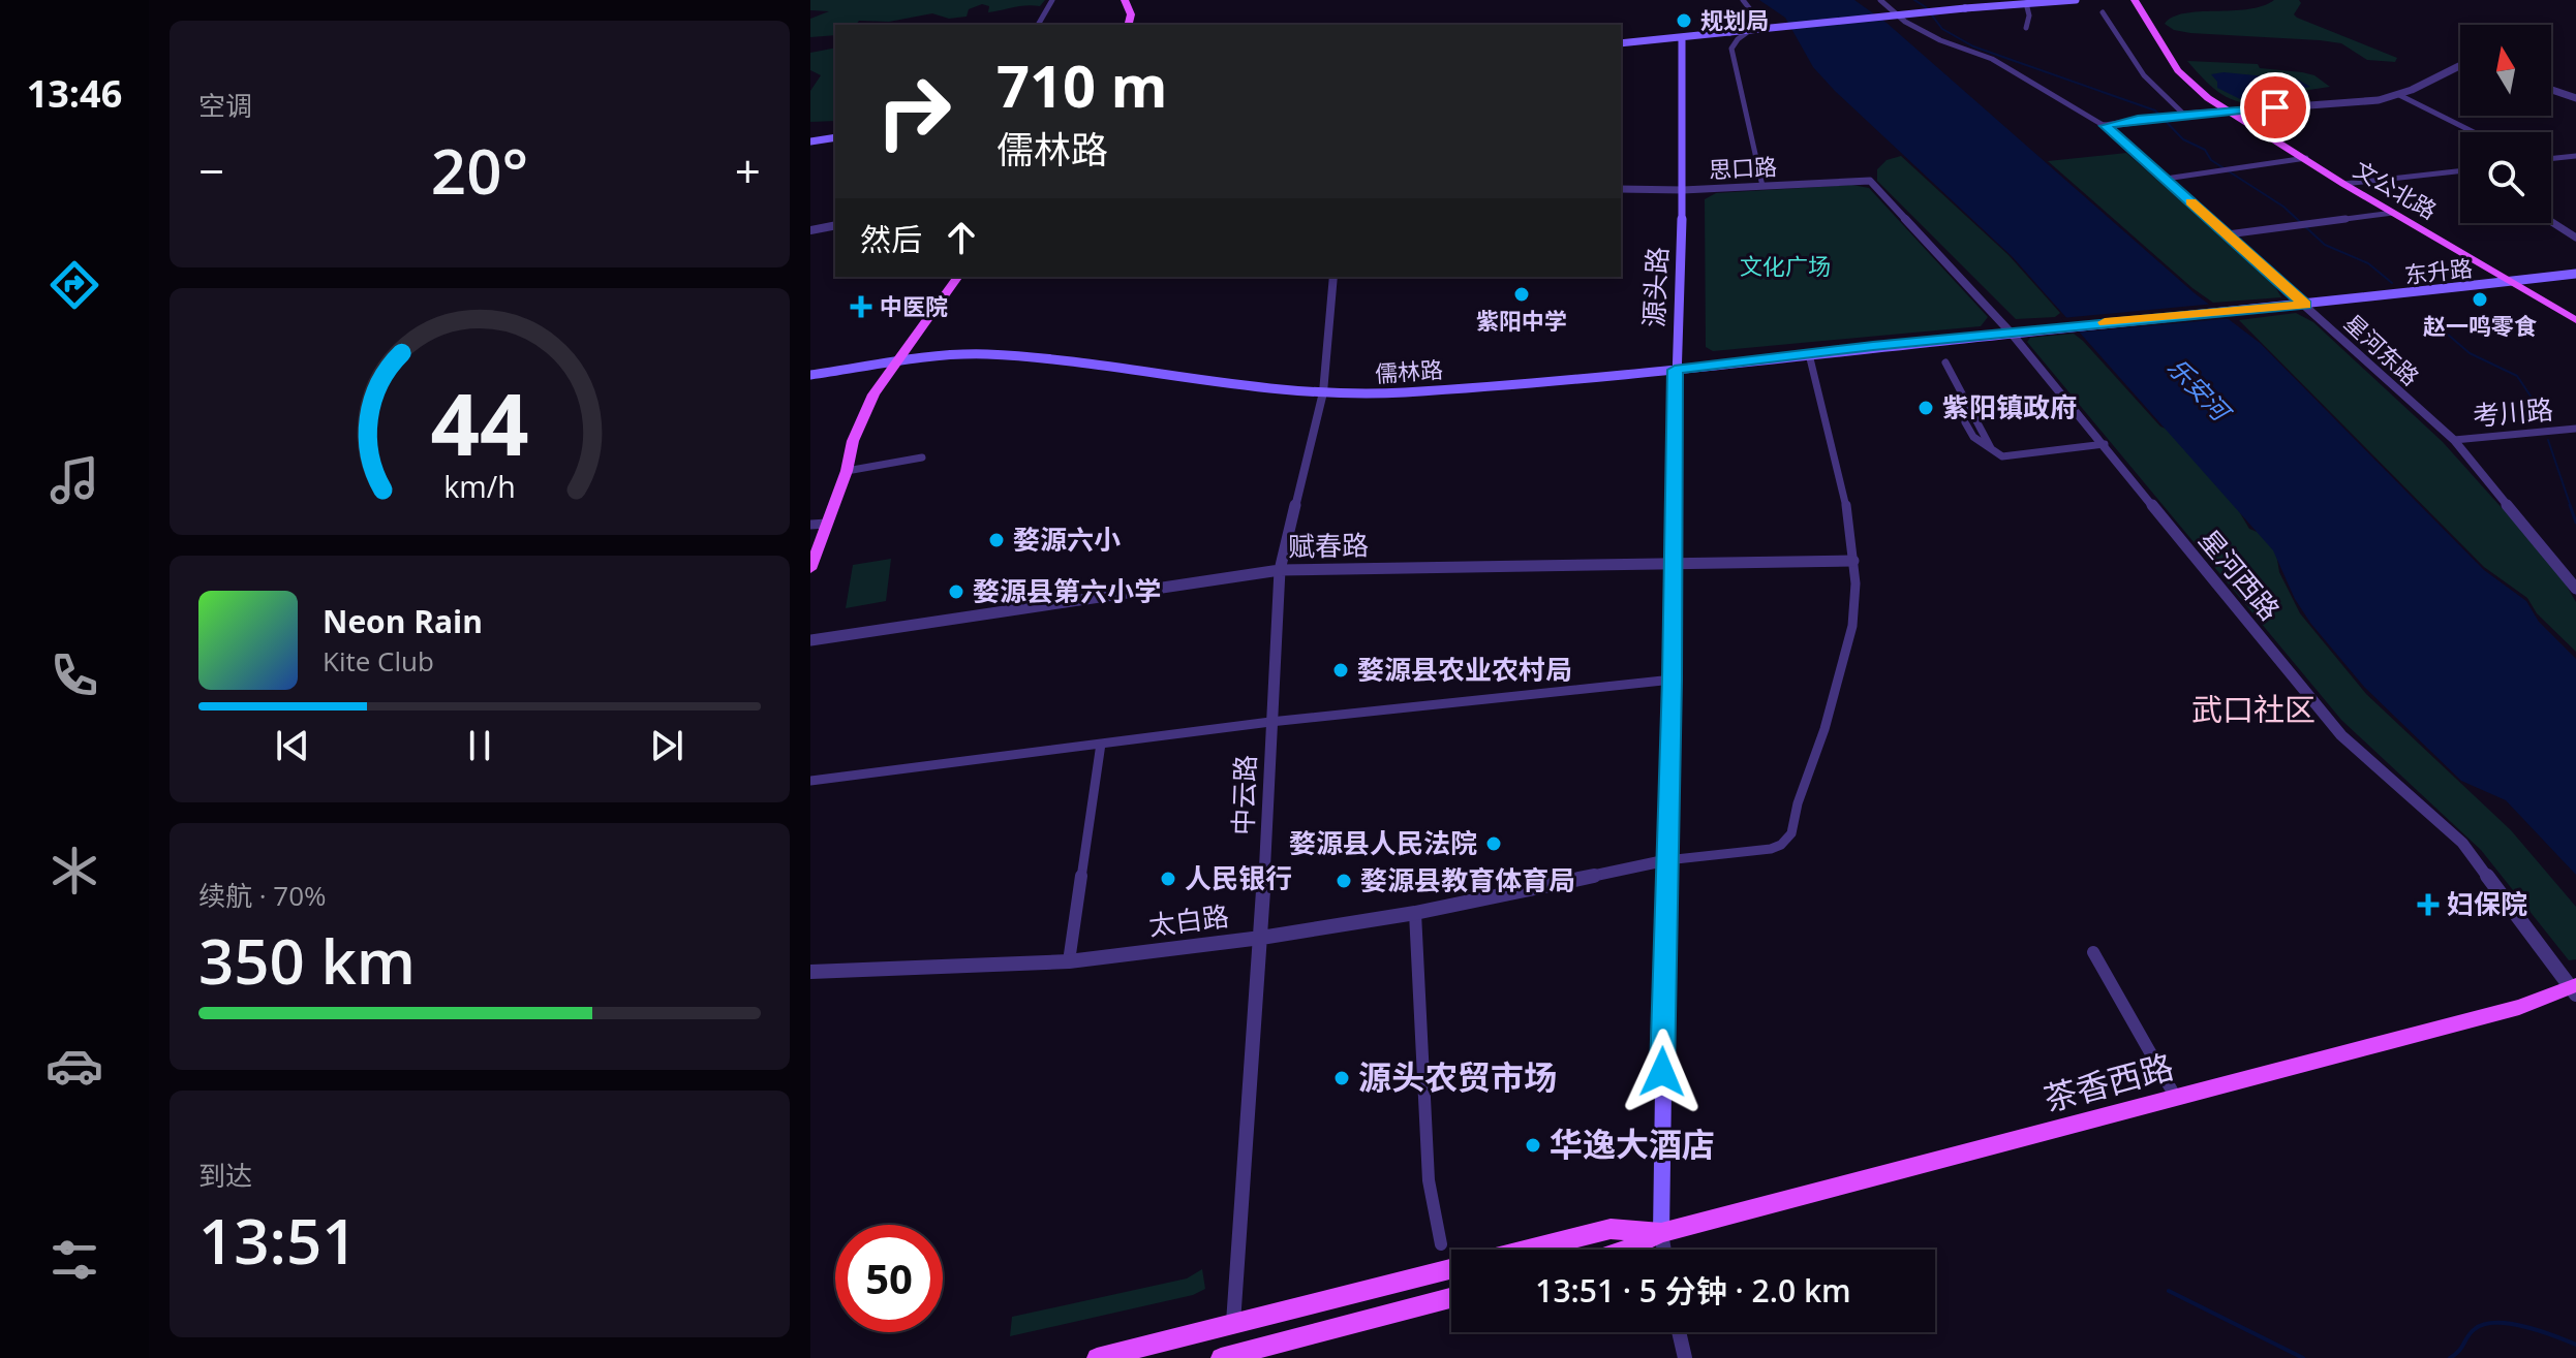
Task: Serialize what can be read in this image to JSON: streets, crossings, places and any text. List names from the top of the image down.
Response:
{
  "streets": {
    "main road": [
      "文公北路",
      "东升路",
      "源头路",
      "儒林路",
      "茶香西路"
    ],
    "street": [
      "思口路",
      "星河东路",
      "考川路",
      "赋春路",
      "星河西路",
      "中云路",
      "太白路"
    ]
  },
  "crossings": [
    ["思口路", "源头路"],
    ["思口路", "星河西路"],
    ["文公北路", "东升路"],
    ["东升路", "星河东路"],
    ["东升路", "儒林路"],
    ["源头路", "儒林路"],
    ["源头路", "赋春路"],
    ["源头路", "太白路"],
    ["源头路", "茶香西路"],
    ["星河东路", "考川路"],
    ["儒林路", "星河西路"],
    ["儒林路", "中云路"],
    ["赋春路", "中云路"],
    ["星河西路", "茶香西路"],
    ["中云路", "太白路"]
  ],
  "districts": ["武口社区"],
  "water": ["乐安河"],
  "parks": ["文化广场"],
  "places": {
    "other": [
      "规划局",
      "紫阳中学",
      "赵一鸣零食",
      "紫阳镇政府",
      "婺源六小",
      "婺源县第六小学",
      "婺源县农业农村局",
      "婺源县人民法院",
      "人民银行",
      "婺源县教育体育局",
      "源头农贸市场",
      "华逸大酒店"
    ],
    "health": ["中医院", "妇保院"]
  },
  "north": "top",
  "page": {
    "tabs": "13:46",
    "tile": [
      "空调",
      ["续航 · 70%", "350 km"],
      ["到达", "13:51"]
    ],
    "turn": ["710 m", "儒林路"],
    "heat": ["−", "20°", "+"],
    "then": "然后",
    "song": ["Neon Rain", "Kite Club"],
    "limit": "50",
    "trip": "13:51 · 5 分钟 · 2.0 km",
    "gauge": ["44", "km/h"]
  }
}
